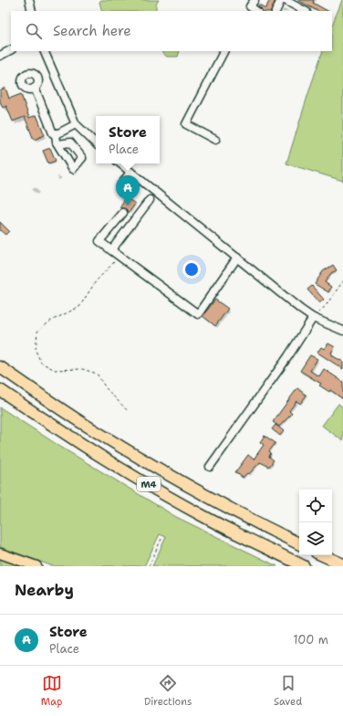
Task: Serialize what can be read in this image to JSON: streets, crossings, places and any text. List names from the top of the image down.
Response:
{
  "streets": {
    "highway": ["M4"]
  },
  "page": {
    "search": "Search here",
    "popup": ["Store", "Place"],
    "pins": "A",
    "heading": "Nearby",
    "list": [
      {
        "mark": "A",
        "name": "Store",
        "note": "Place",
        "value": "100 m"
      }
    ],
    "nav": ["Map", "Directions", "Saved"]
  }
}
